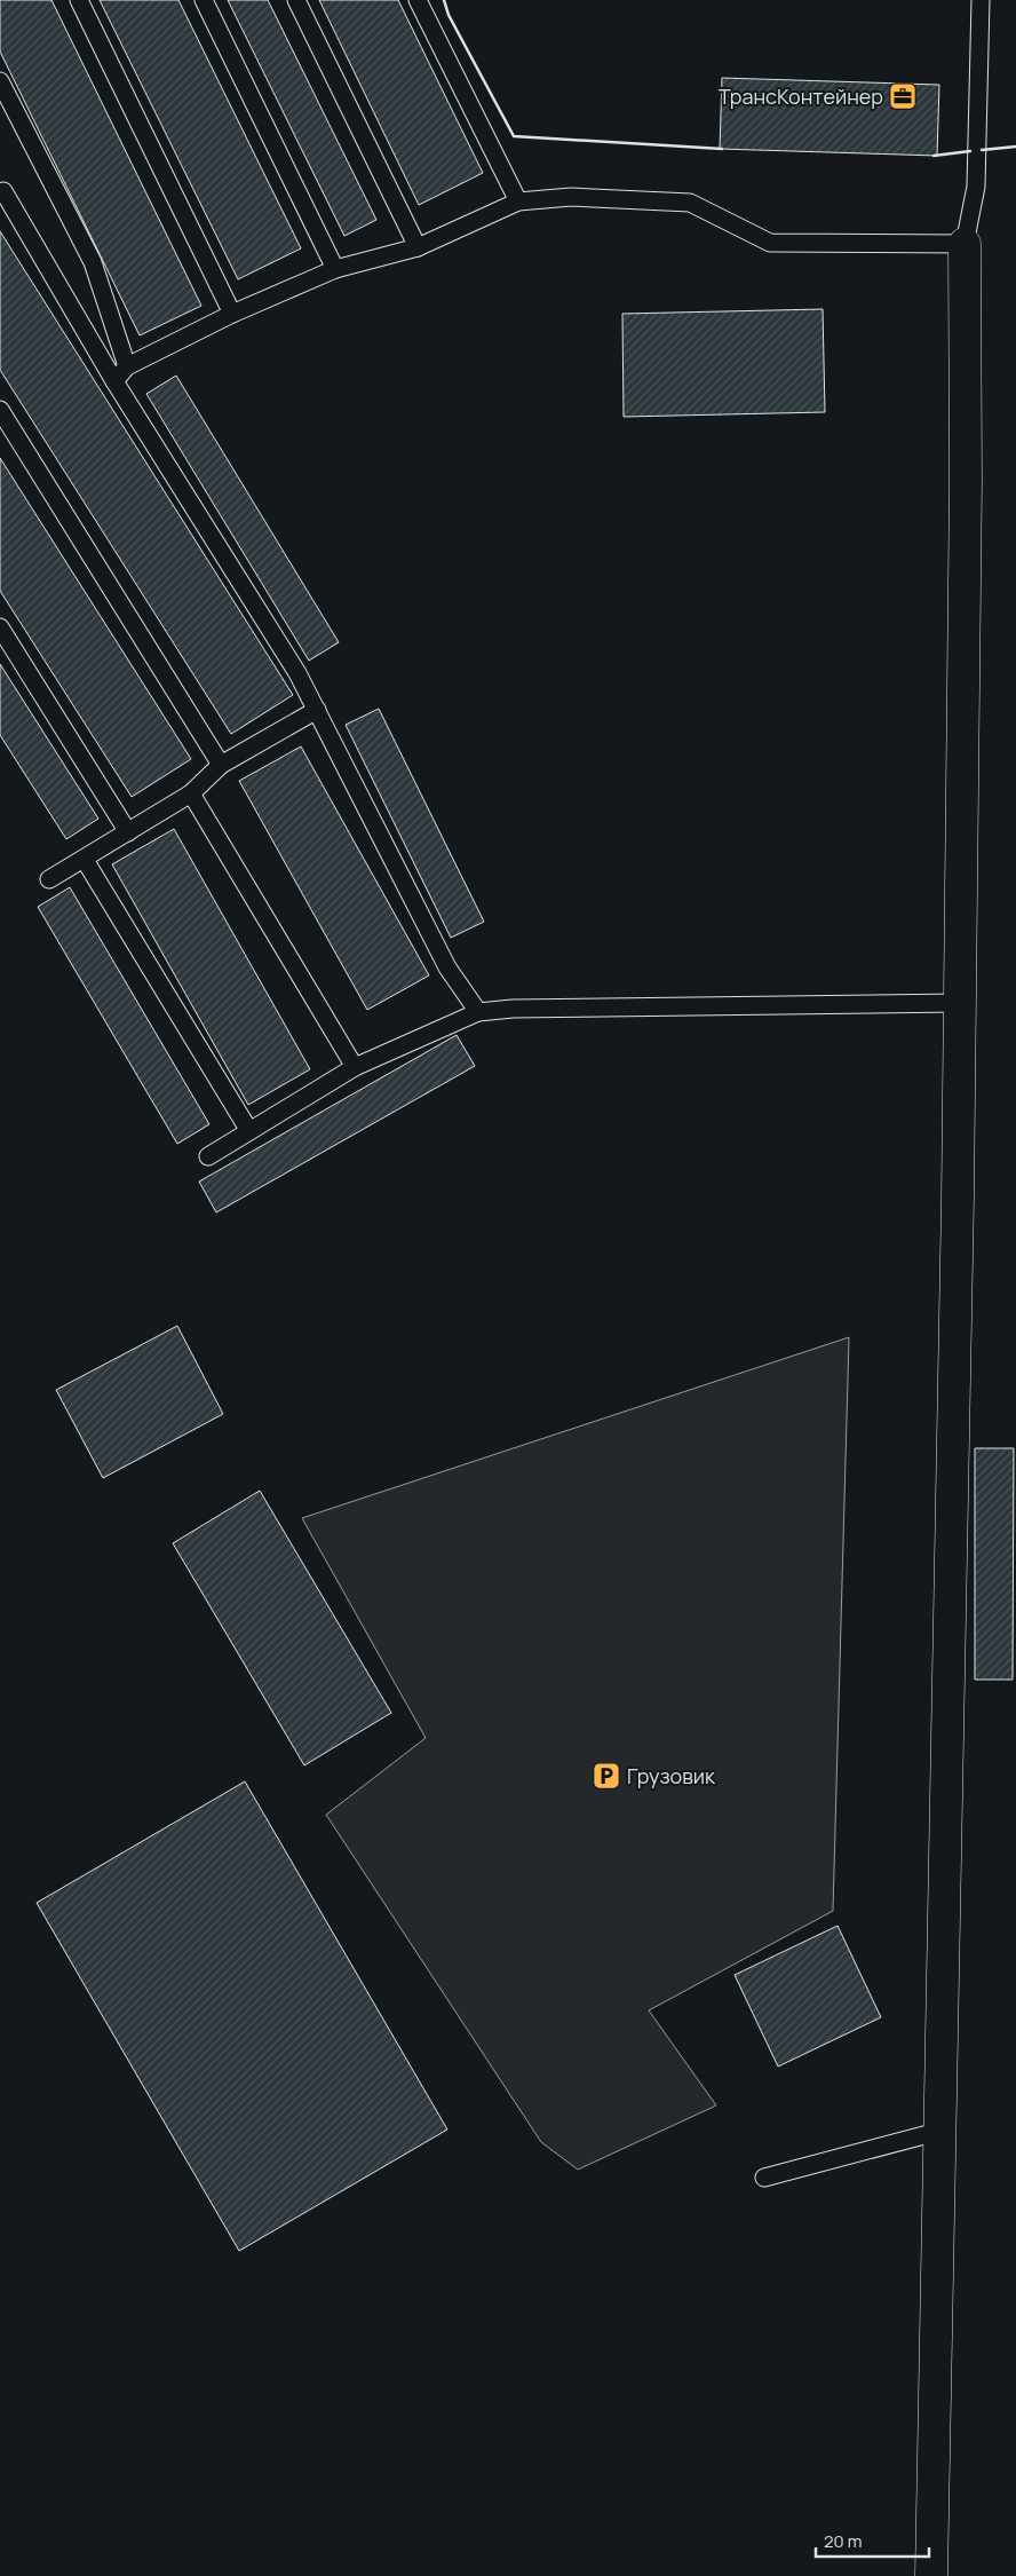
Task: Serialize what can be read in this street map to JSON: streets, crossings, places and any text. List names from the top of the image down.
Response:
{
  "places": {
    "office": ["ТрансКонтейнер"],
    "parking": ["Грузовик"]
  },
  "scale_bar": "20 m"
}
